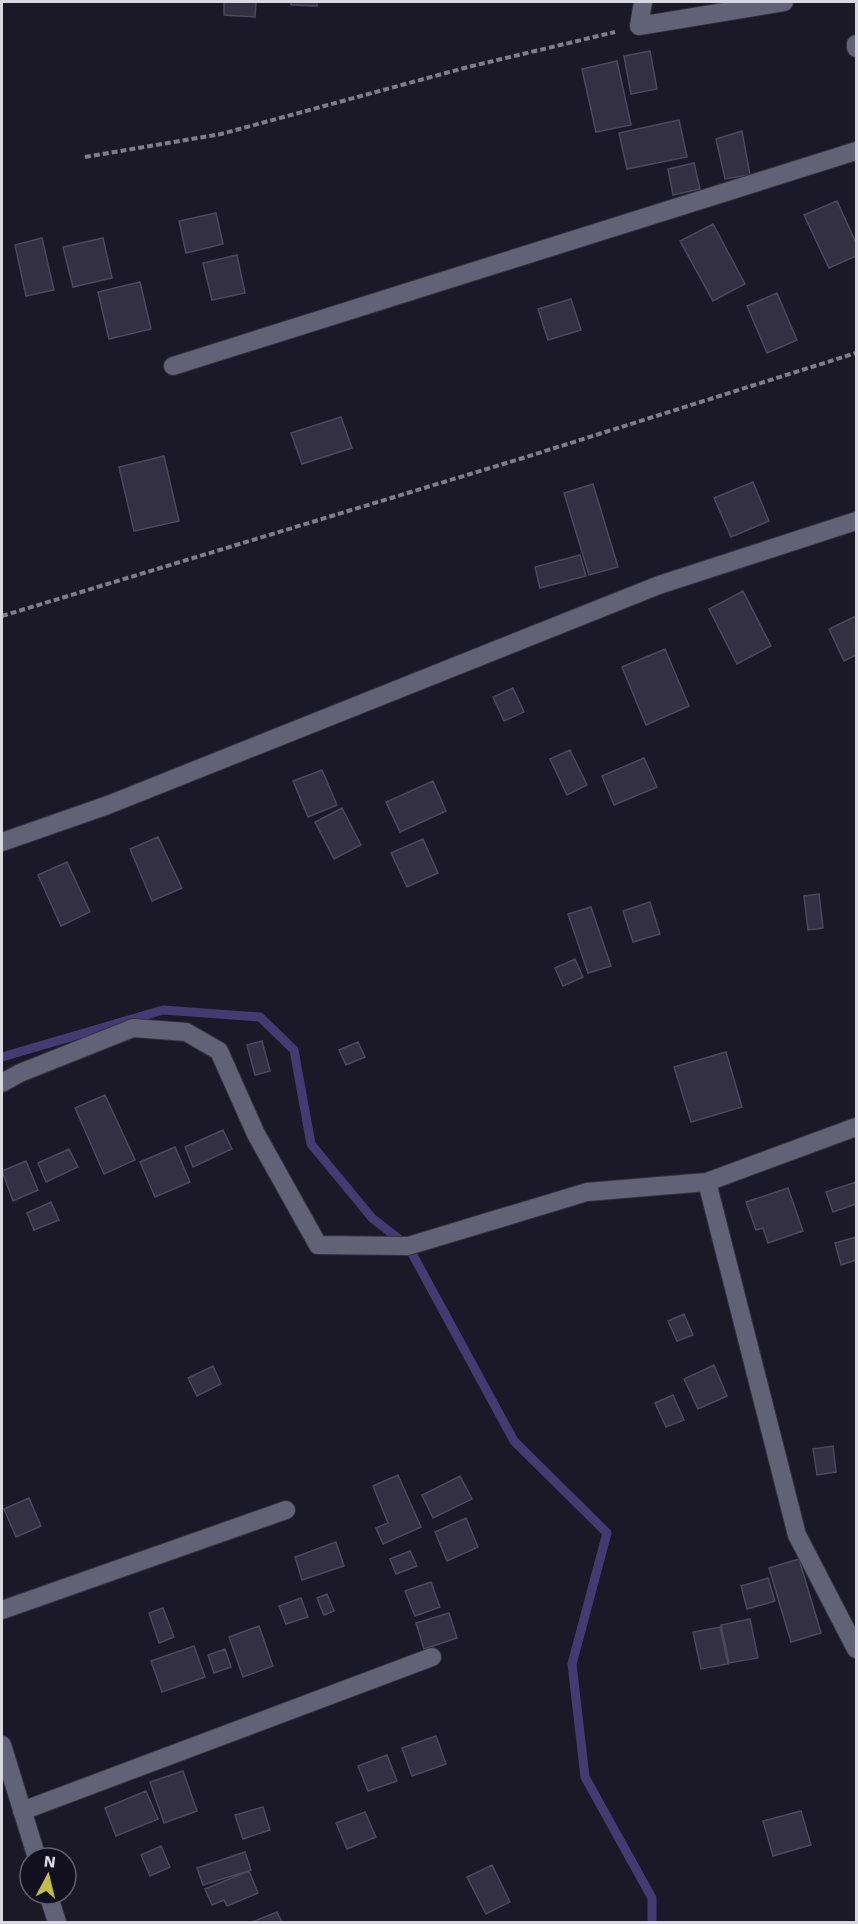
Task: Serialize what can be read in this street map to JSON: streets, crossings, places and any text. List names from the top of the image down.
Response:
{
  "north": "top"
}
